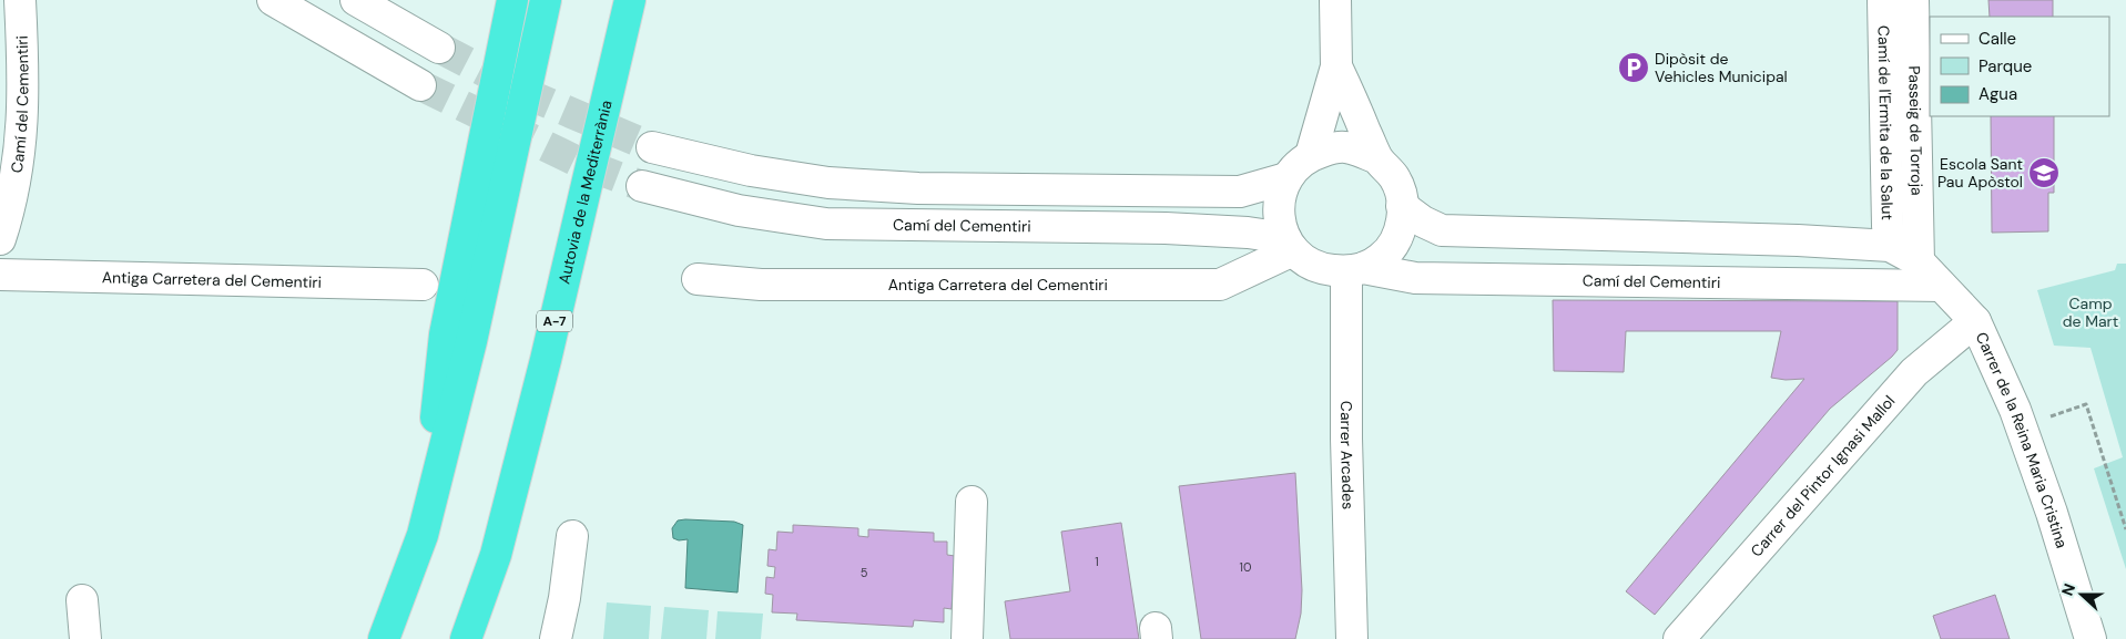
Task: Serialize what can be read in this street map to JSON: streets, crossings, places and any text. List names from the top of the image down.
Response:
{
  "streets": {
    "highway": ["Autovia de la Mediterrània", "A-7"],
    "street": [
      "Camí del Cementiri",
      "Camí de l'Ermita de la Salut",
      "Passeig de Torroja",
      "Antiga Carretera del Cementiri",
      "Carrer de la Reina Maria Cristina",
      "Carrer Arcades",
      "Carrer del Pintor Ignasi Mallol"
    ]
  },
  "crossings": [
    ["Camí del Cementiri", "Antiga Carretera del Cementiri"],
    ["Camí del Cementiri", "Carrer de la Reina Maria Cristina"],
    ["Camí del Cementiri", "Carrer Arcades"],
    ["Passeig de Torroja", "Carrer de la Reina Maria Cristina"],
    ["Antiga Carretera del Cementiri", "Carrer Arcades"],
    ["Carrer de la Reina Maria Cristina", "Carrer del Pintor Ignasi Mallol"]
  ],
  "parks": ["Camp de Mart"],
  "places": {
    "parking": ["Dipòsit de Vehicles Municipal"],
    "school or university": ["Escola Sant Pau Apòstol"]
  },
  "house_numbers": ["1", "10", "5"],
  "legend": ["Calle", "Parque", "Agua"],
  "north": "left"
}
